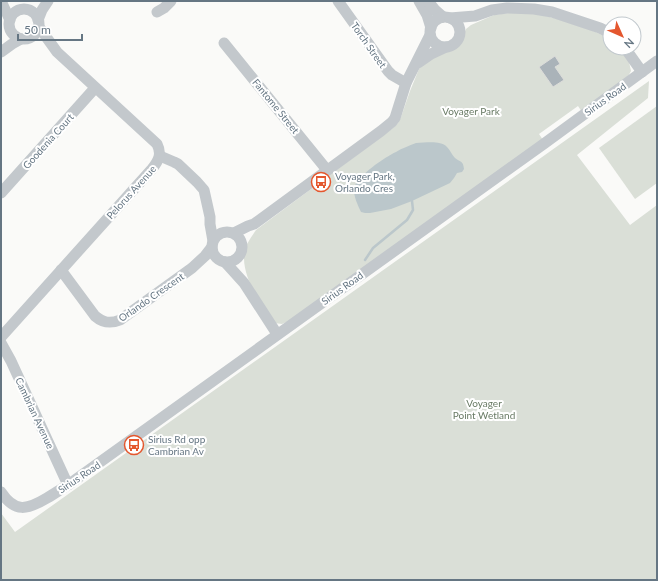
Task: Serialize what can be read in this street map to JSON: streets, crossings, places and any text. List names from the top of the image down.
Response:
{
  "streets": {
    "street": [
      "Torch Street",
      "Sirius Road",
      "Fantome Street",
      "Goodenia Court",
      "Pelorus Avenue",
      "Orlando Crescent",
      "Cambrian Avenue"
    ]
  },
  "crossings": [
    ["Sirius Road", "Cambrian Avenue"],
    ["Goodenia Court", "Pelorus Avenue"],
    ["Pelorus Avenue", "Orlando Crescent"]
  ],
  "parks": ["Voyager Park", "Voyager Point Wetland"],
  "places": {
    "bus stop": ["Voyager Park, Orlando Cres", "Sirius Rd opp Cambrian Av"]
  },
  "scale_bar": "50 m",
  "north": "bottom right"
}
